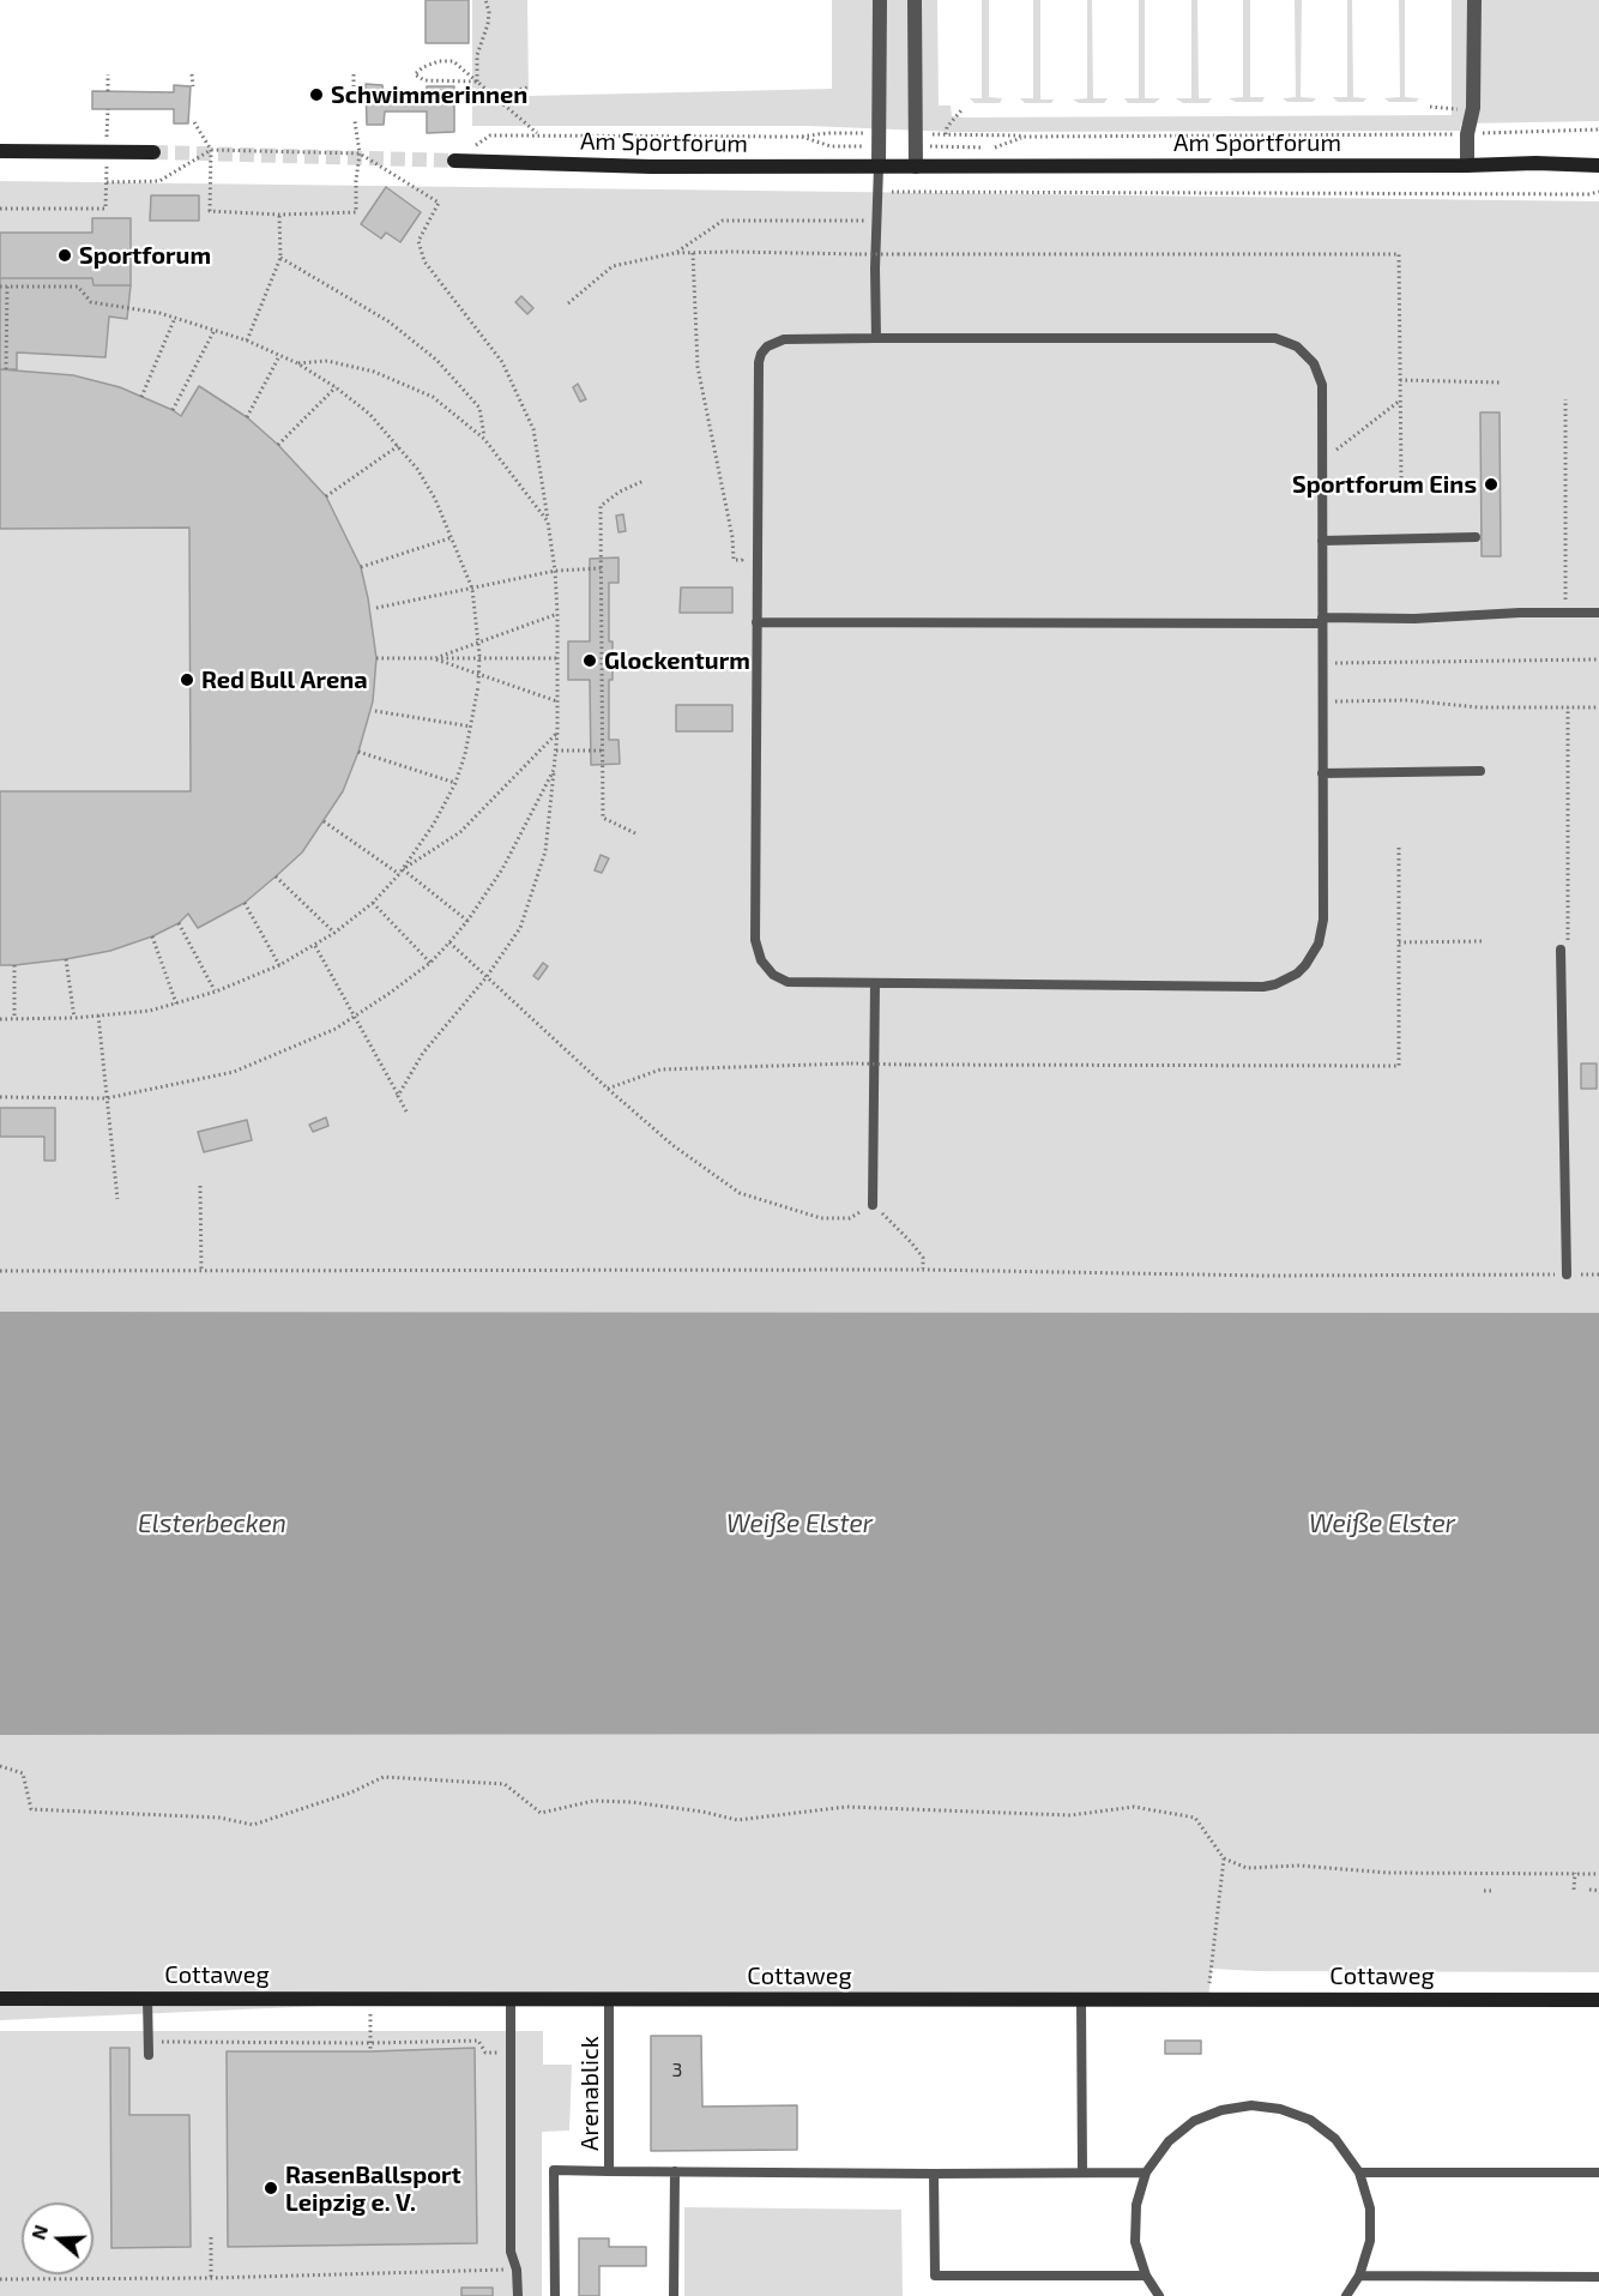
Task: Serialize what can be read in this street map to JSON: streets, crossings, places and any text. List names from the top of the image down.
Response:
{
  "streets": {
    "street": ["Am Sportforum", "Cottaweg"],
    "lane": ["Arenablick"]
  },
  "crossings": [
    ["Cottaweg", "Arenablick"]
  ],
  "water": ["Elsterbecken", "Weiße Elster"],
  "places": [
    "Schwimmerinnen",
    "Sportforum",
    "Sportforum Eins",
    "Glockenturm",
    "Red Bull Arena",
    "RasenBallsport Leipzig e. V."
  ],
  "house_numbers": ["3"],
  "north": "left"
}
